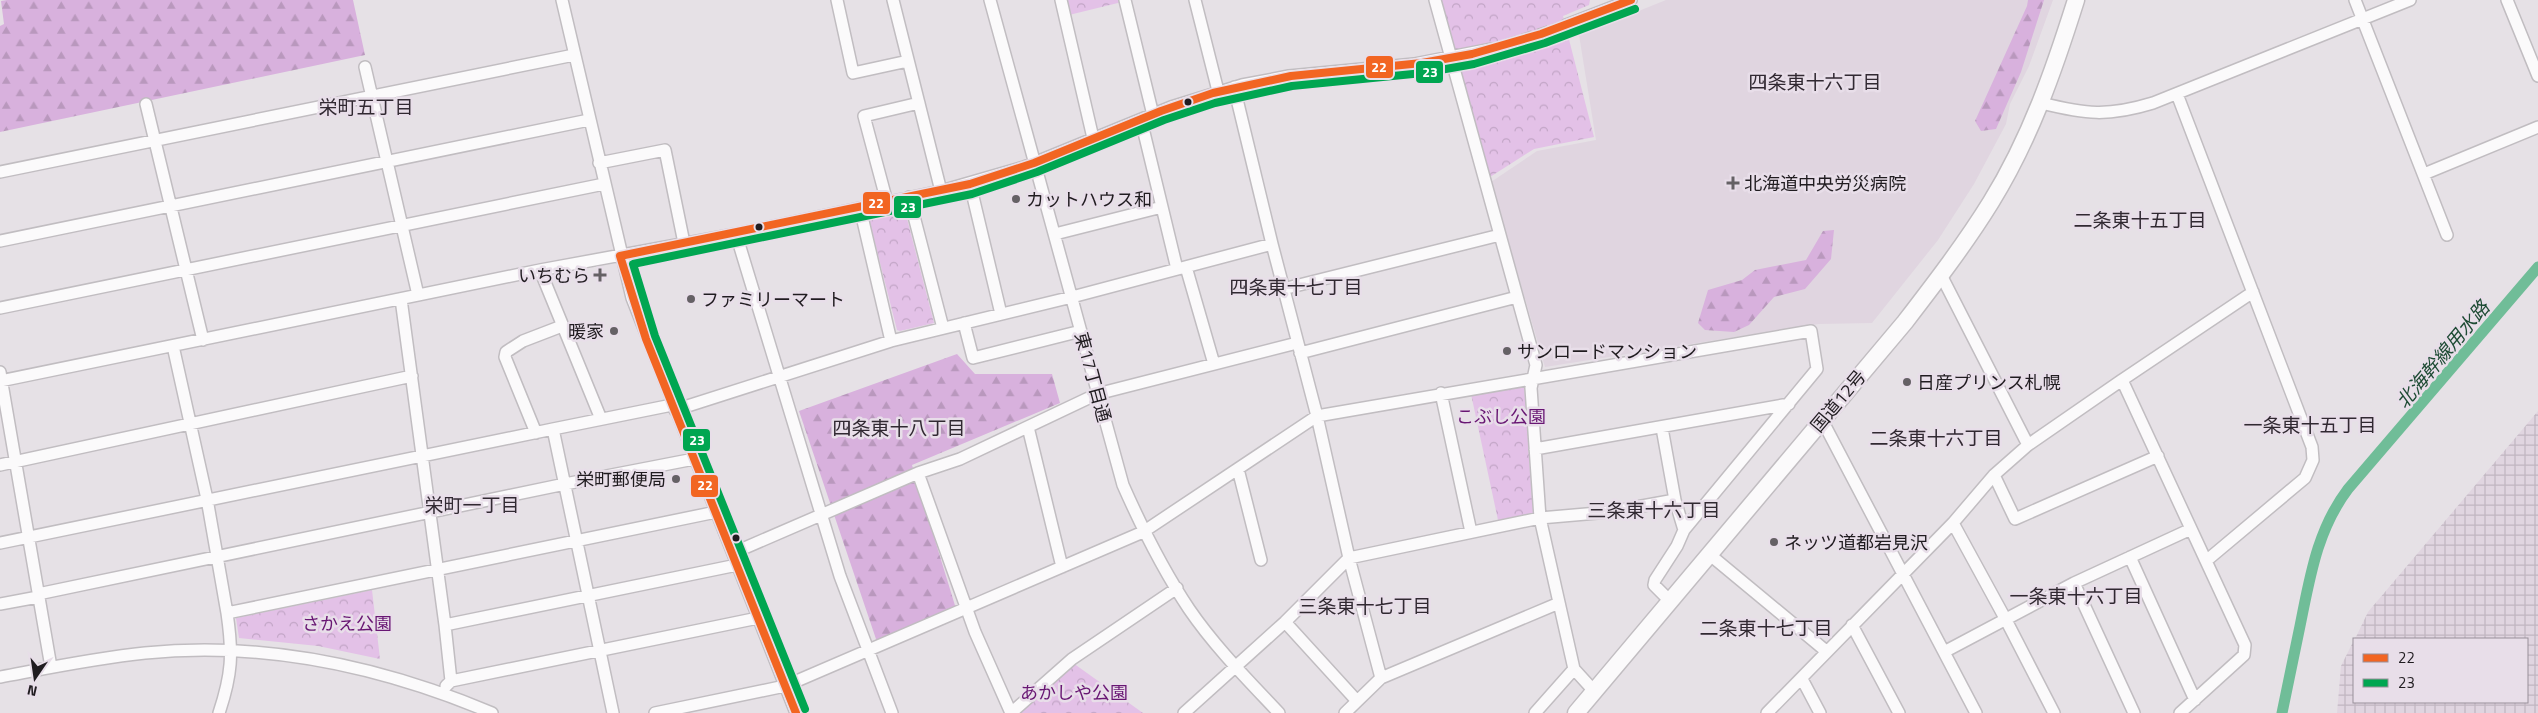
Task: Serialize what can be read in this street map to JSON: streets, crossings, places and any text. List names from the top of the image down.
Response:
{
  "streets": {
    "highway": ["国道12号"],
    "street": ["東17丁目通"]
  },
  "districts": [
    "四条東十六丁目",
    "栄町五丁目",
    "二条東十五丁目",
    "四条東十七丁目",
    "一条東十五丁目",
    "四条東十八丁目",
    "二条東十六丁目",
    "栄町一丁目",
    "三条東十六丁目",
    "一条東十六丁目",
    "三条東十七丁目",
    "二条東十七丁目"
  ],
  "water": ["北海幹線用水路"],
  "parks": ["こぶし公園", "さかえ公園", "あかしや公園"],
  "places": {
    "health": ["北海道中央労災病院", "いちむら"],
    "other": [
      "カットハウス和",
      "ファミリーマート",
      "暖家",
      "サンロードマンション",
      "日産プリンス札幌",
      "栄町郵便局",
      "ネッツ道都岩見沢"
    ]
  },
  "lines": ["transit line 22", "transit line 23"],
  "legend": ["22", "23"],
  "north": "bottom"
}
